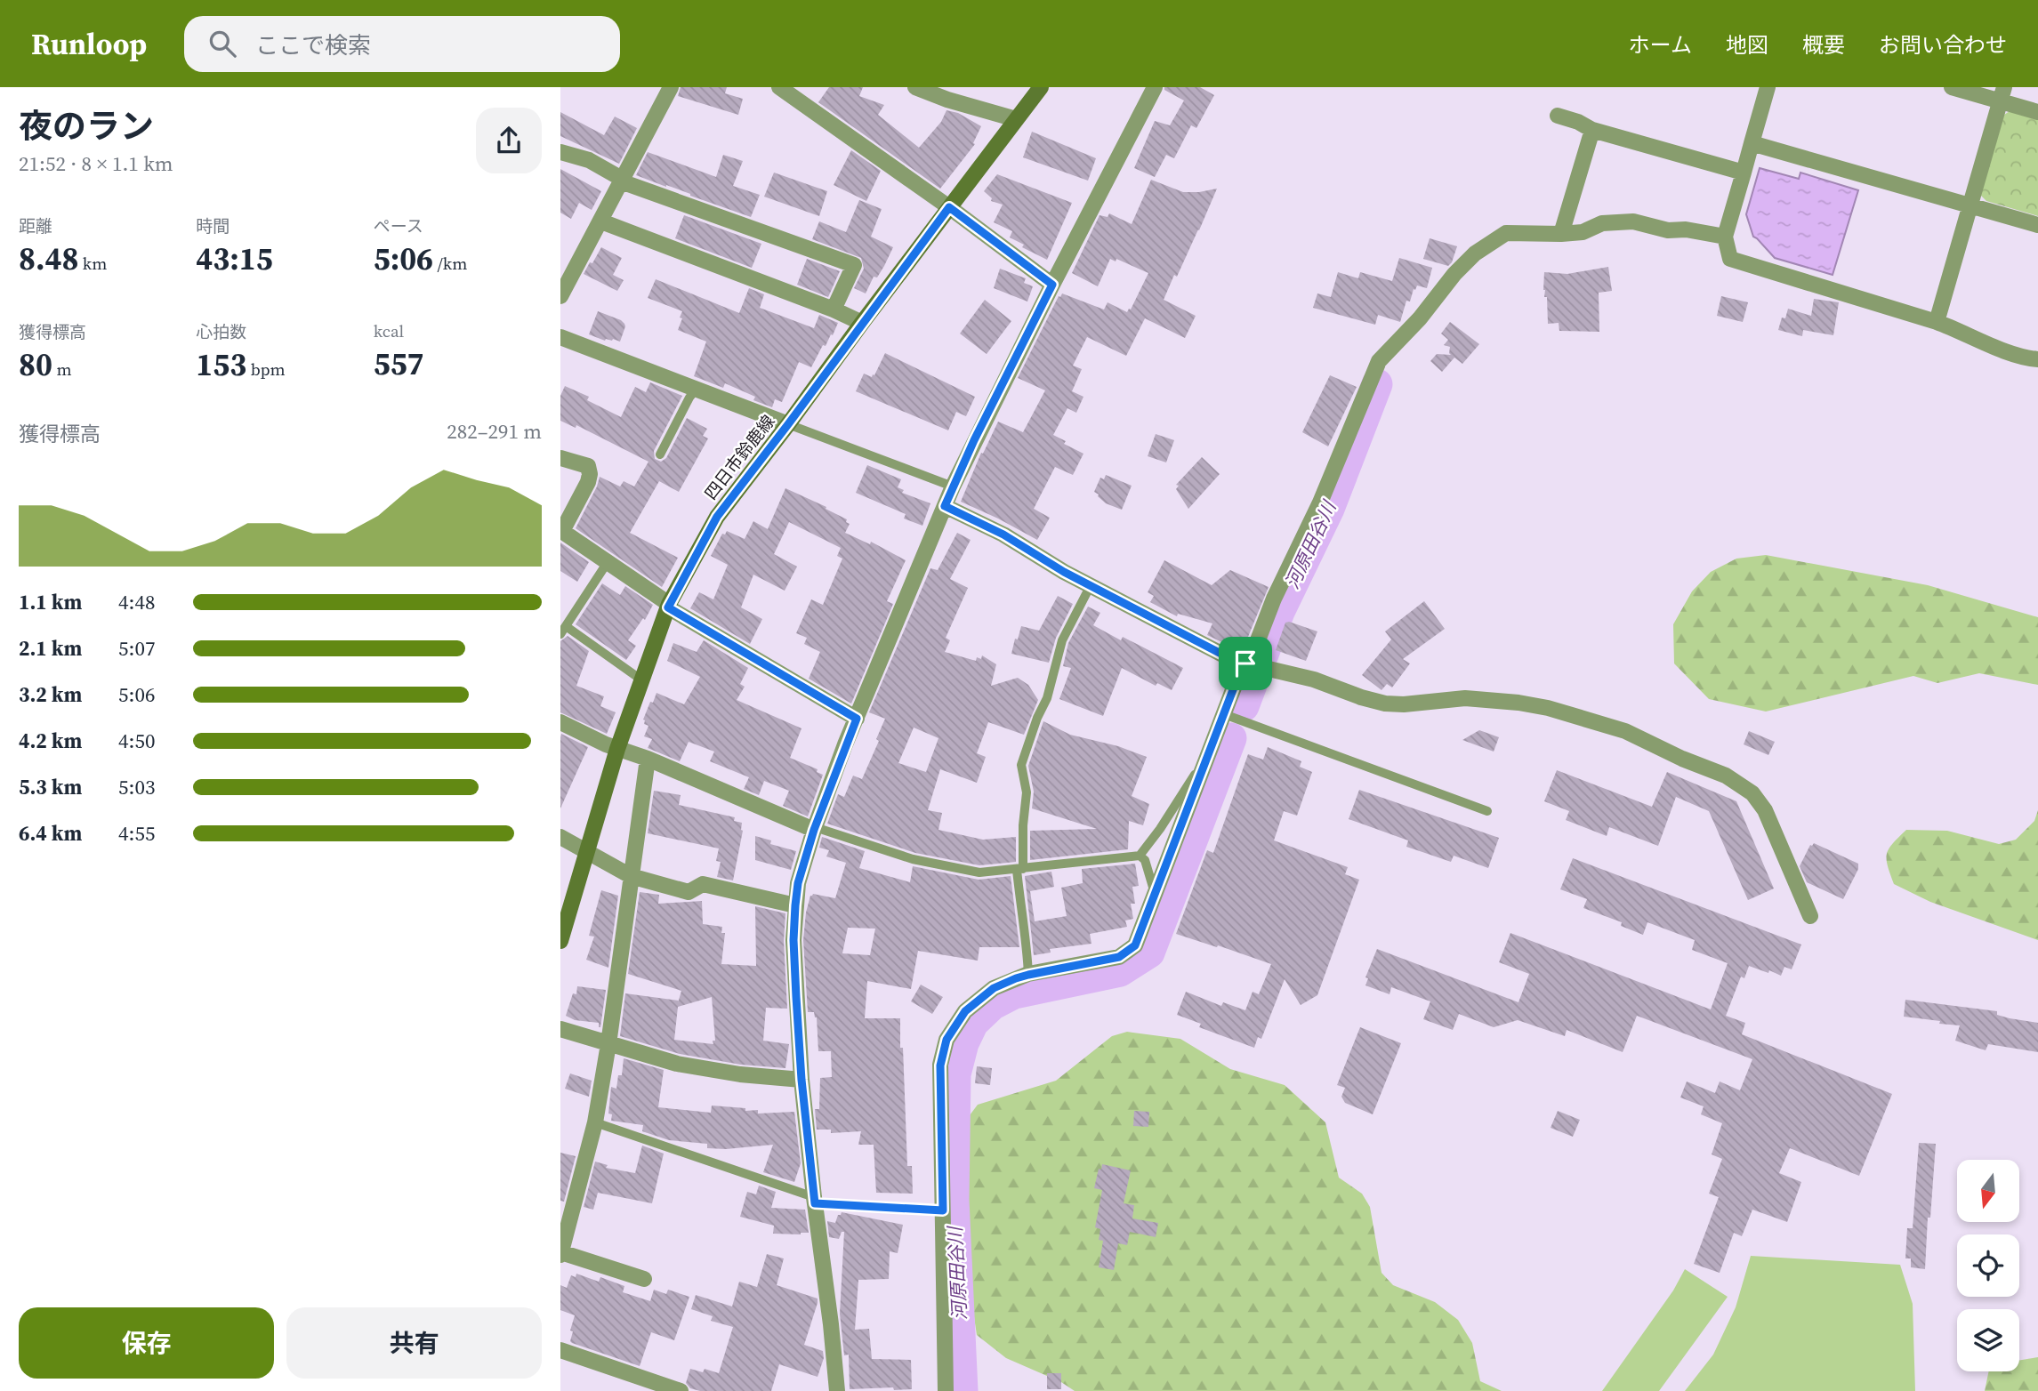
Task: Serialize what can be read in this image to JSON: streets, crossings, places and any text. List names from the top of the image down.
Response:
{
  "streets": {
    "main road": ["四日市鈴鹿線"]
  },
  "water": ["河原田谷川"],
  "north": "bottom",
  "page": {
    "header": "Runloop",
    "search": "ここで検索",
    "nav": [
      "ホーム",
      "地図",
      "概要",
      "お問い合わせ"
    ],
    "heading": ["夜のラン", "21:52 · 8 × 1.1 km"],
    "stats": [
      ["距離", "8.48 km"],
      ["時間", "43:15"],
      ["ペース", "5:06 /km"],
      ["獲得標高", "80 m"],
      ["心拍数", "153 bpm"],
      ["kcal", "557"]
    ],
    "chart": ["獲得標高", "282–291 m"],
    "list": [
      {
        "name": "1.1 km",
        "note": "4:48"
      },
      {
        "name": "2.1 km",
        "note": "5:07"
      },
      {
        "name": "3.2 km",
        "note": "5:06"
      },
      {
        "name": "4.2 km",
        "note": "4:50"
      },
      {
        "name": "5.3 km",
        "note": "5:03"
      },
      {
        "name": "6.4 km",
        "note": "4:55"
      }
    ],
    "buttons": ["保存", "共有"]
  }
}
